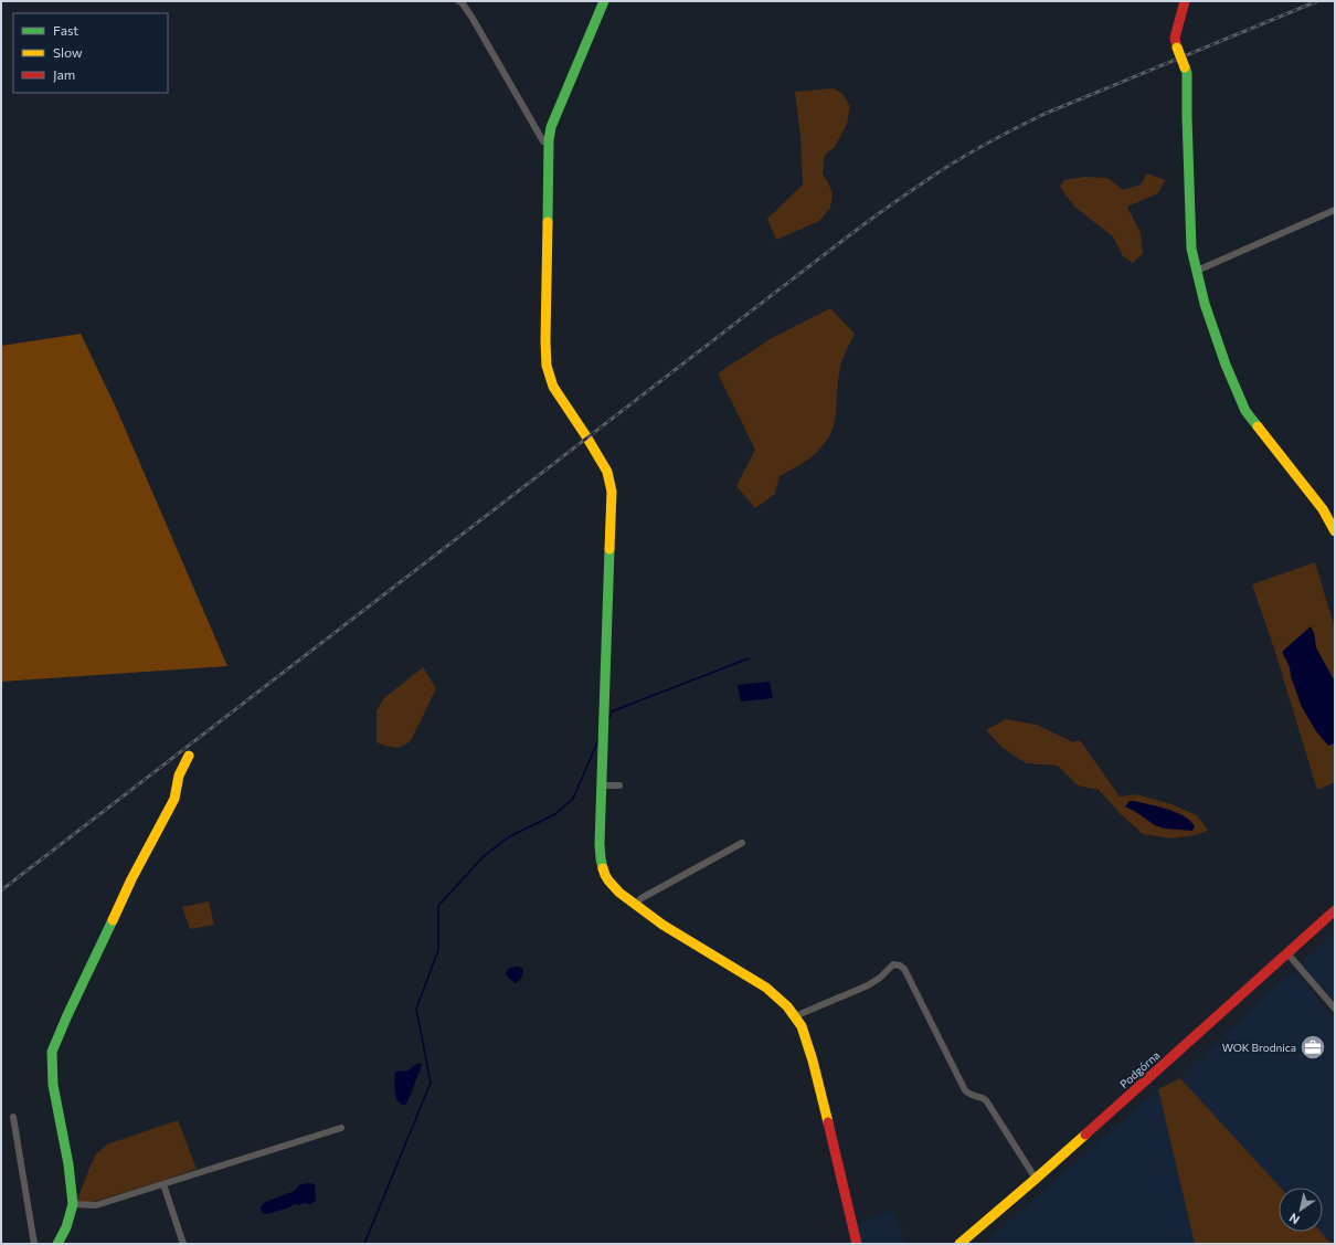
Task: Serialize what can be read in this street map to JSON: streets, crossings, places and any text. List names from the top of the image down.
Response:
{
  "streets": {
    "street": ["Podgórna"]
  },
  "places": {
    "office": ["WOK Brodnica"]
  },
  "legend": ["Fast", "Slow", "Jam"],
  "north": "bottom left"
}
